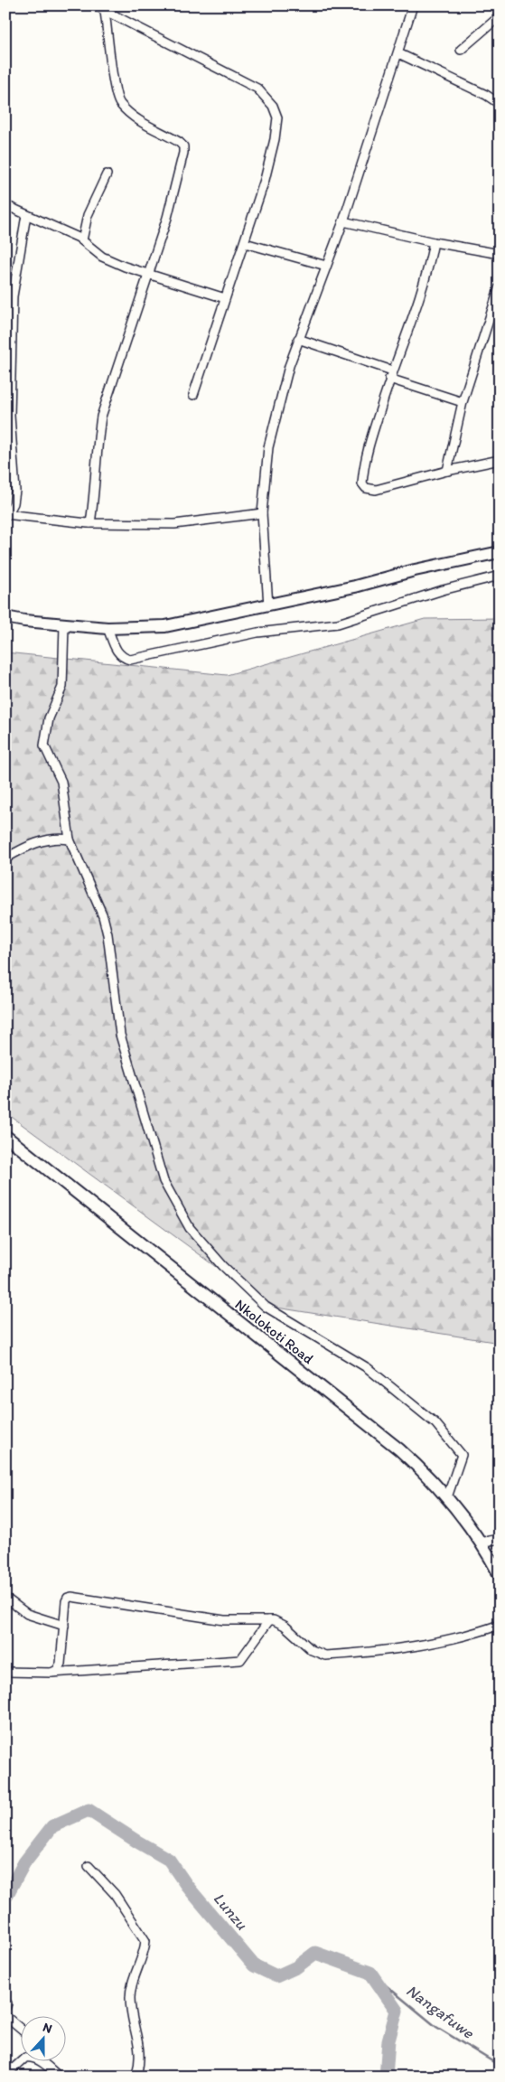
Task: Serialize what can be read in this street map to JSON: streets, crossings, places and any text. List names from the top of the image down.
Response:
{
  "streets": {
    "main road": ["Nkolokoti Road"]
  },
  "water": ["Lunzu", "Nangafuwe"],
  "north": "top"
}
